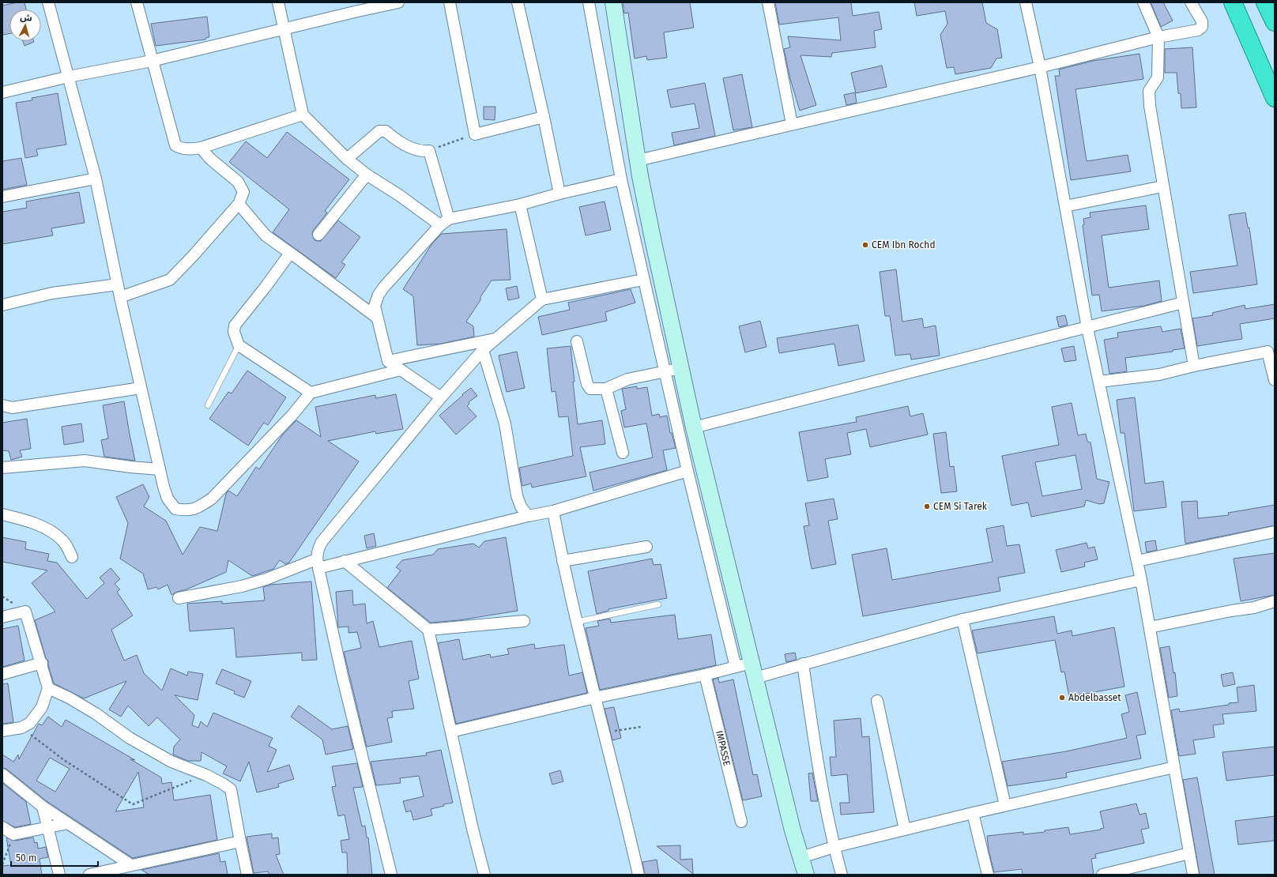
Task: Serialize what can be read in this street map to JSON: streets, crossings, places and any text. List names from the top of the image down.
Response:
{
  "streets": {
    "street": ["IMPASSE"]
  },
  "places": ["CEM Ibn Rochd", "CEM Si Tarek", "Abdelbasset"],
  "scale_bar": "50 m",
  "north": "top"
}
